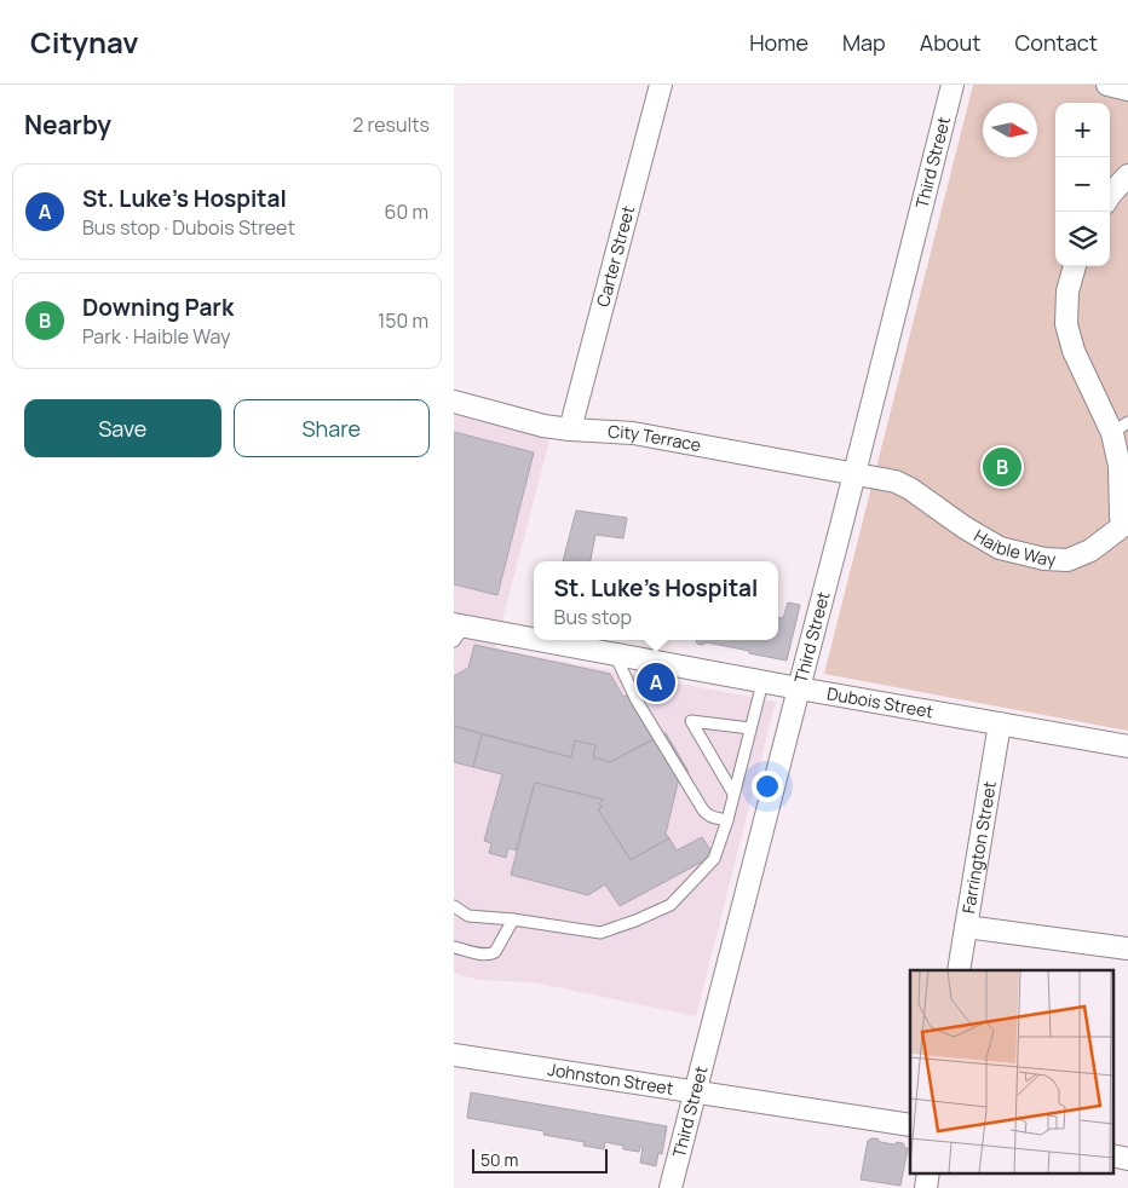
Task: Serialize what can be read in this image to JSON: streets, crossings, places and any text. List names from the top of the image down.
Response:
{
  "streets": {
    "street": [
      "Third Street",
      "Carter Street",
      "City Terrace",
      "Haible Way",
      "Dubois Street",
      "Farrington Street",
      "Johnston Street"
    ]
  },
  "crossings": [
    ["Third Street", "City Terrace"],
    ["Third Street", "Haible Way"],
    ["Third Street", "Dubois Street"],
    ["Third Street", "Johnston Street"],
    ["Carter Street", "City Terrace"],
    ["City Terrace", "Haible Way"],
    ["Dubois Street", "Farrington Street"]
  ],
  "scale_bar": "50 m",
  "north": "right",
  "page": {
    "header": "Citynav",
    "nav": [
      "Home",
      "Map",
      "About",
      "Contact"
    ],
    "heading": ["Nearby", "2 results"],
    "map_buttons": ["+", "−"],
    "list": [
      {
        "mark": "A",
        "name": "St. Luke's Hospital",
        "note": "Bus stop · Dubois Street",
        "value": "60 m"
      },
      {
        "mark": "B",
        "name": "Downing Park",
        "note": "Park · Haible Way",
        "value": "150 m"
      }
    ],
    "buttons": ["Save", "Share"],
    "pins": ["B", "A"],
    "popup": ["St. Luke's Hospital", "Bus stop"],
    "scale": "50 m"
  }
}
